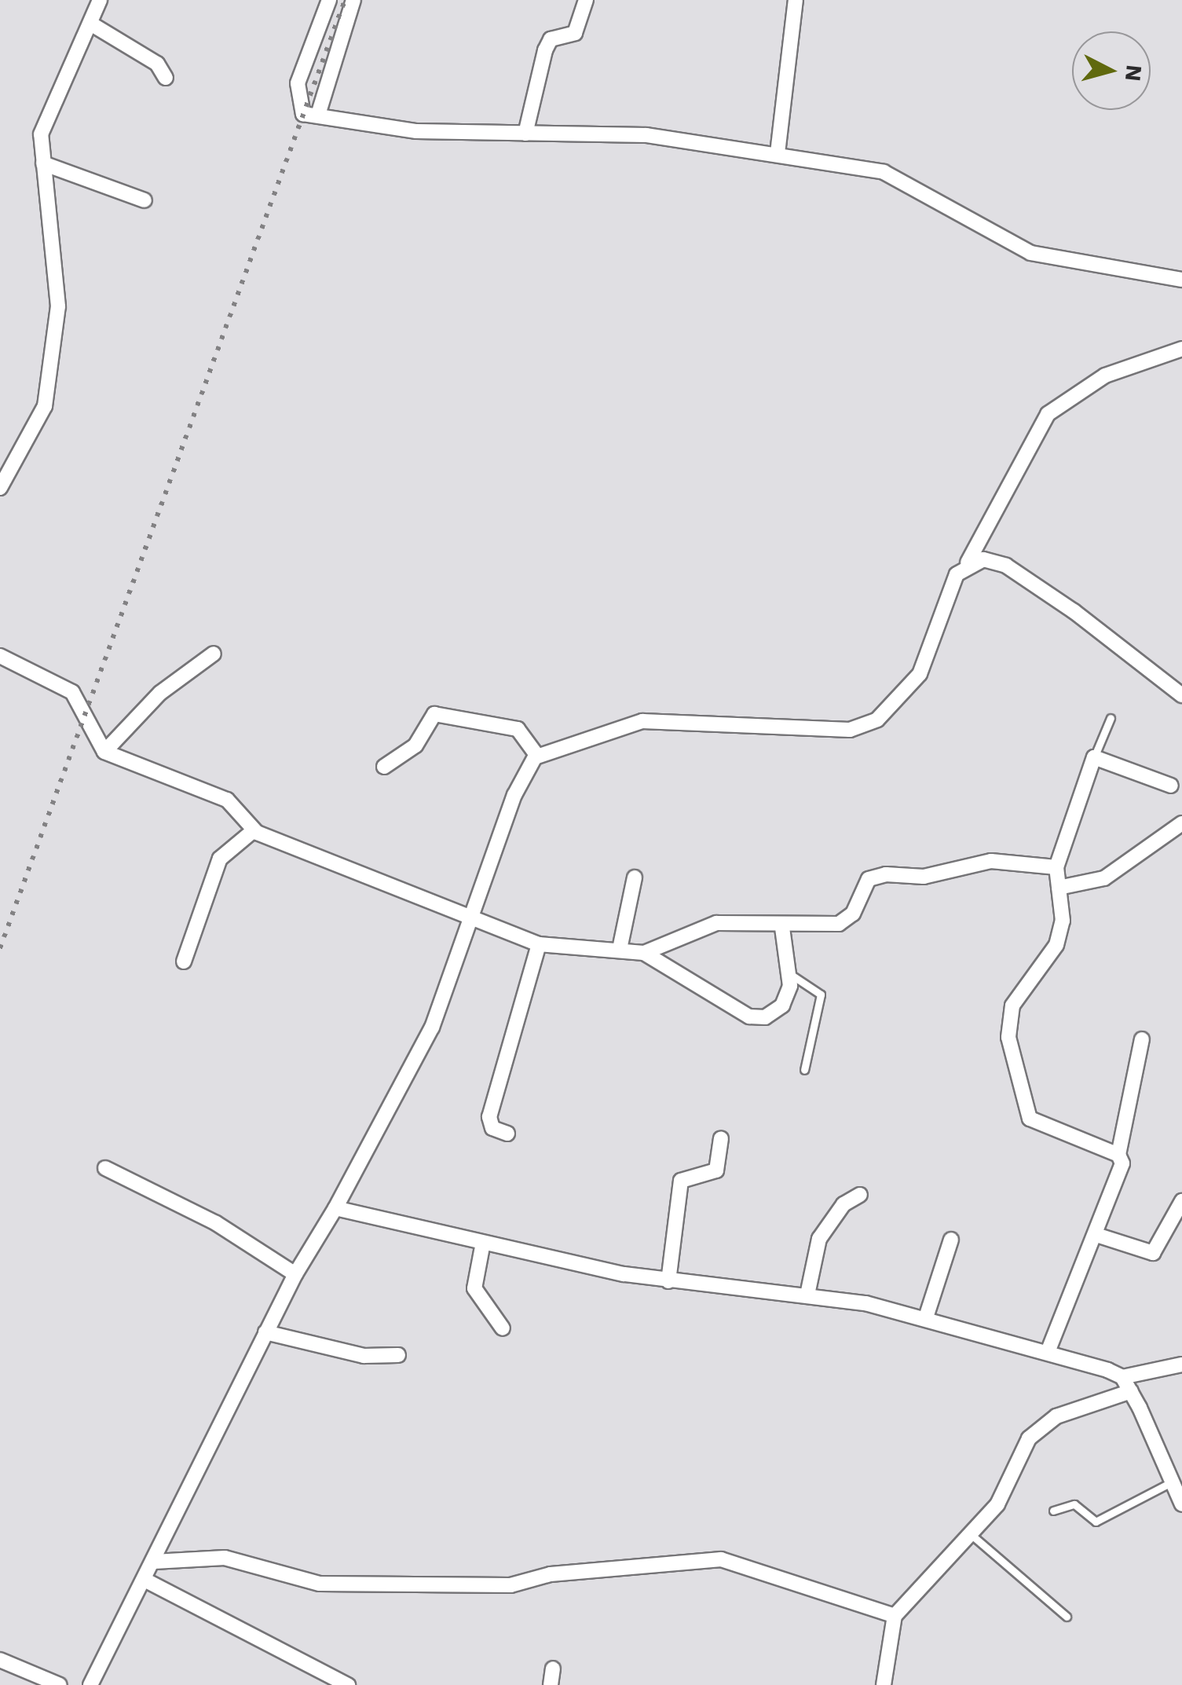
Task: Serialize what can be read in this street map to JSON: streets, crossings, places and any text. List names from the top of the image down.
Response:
{
  "north": "right"
}
